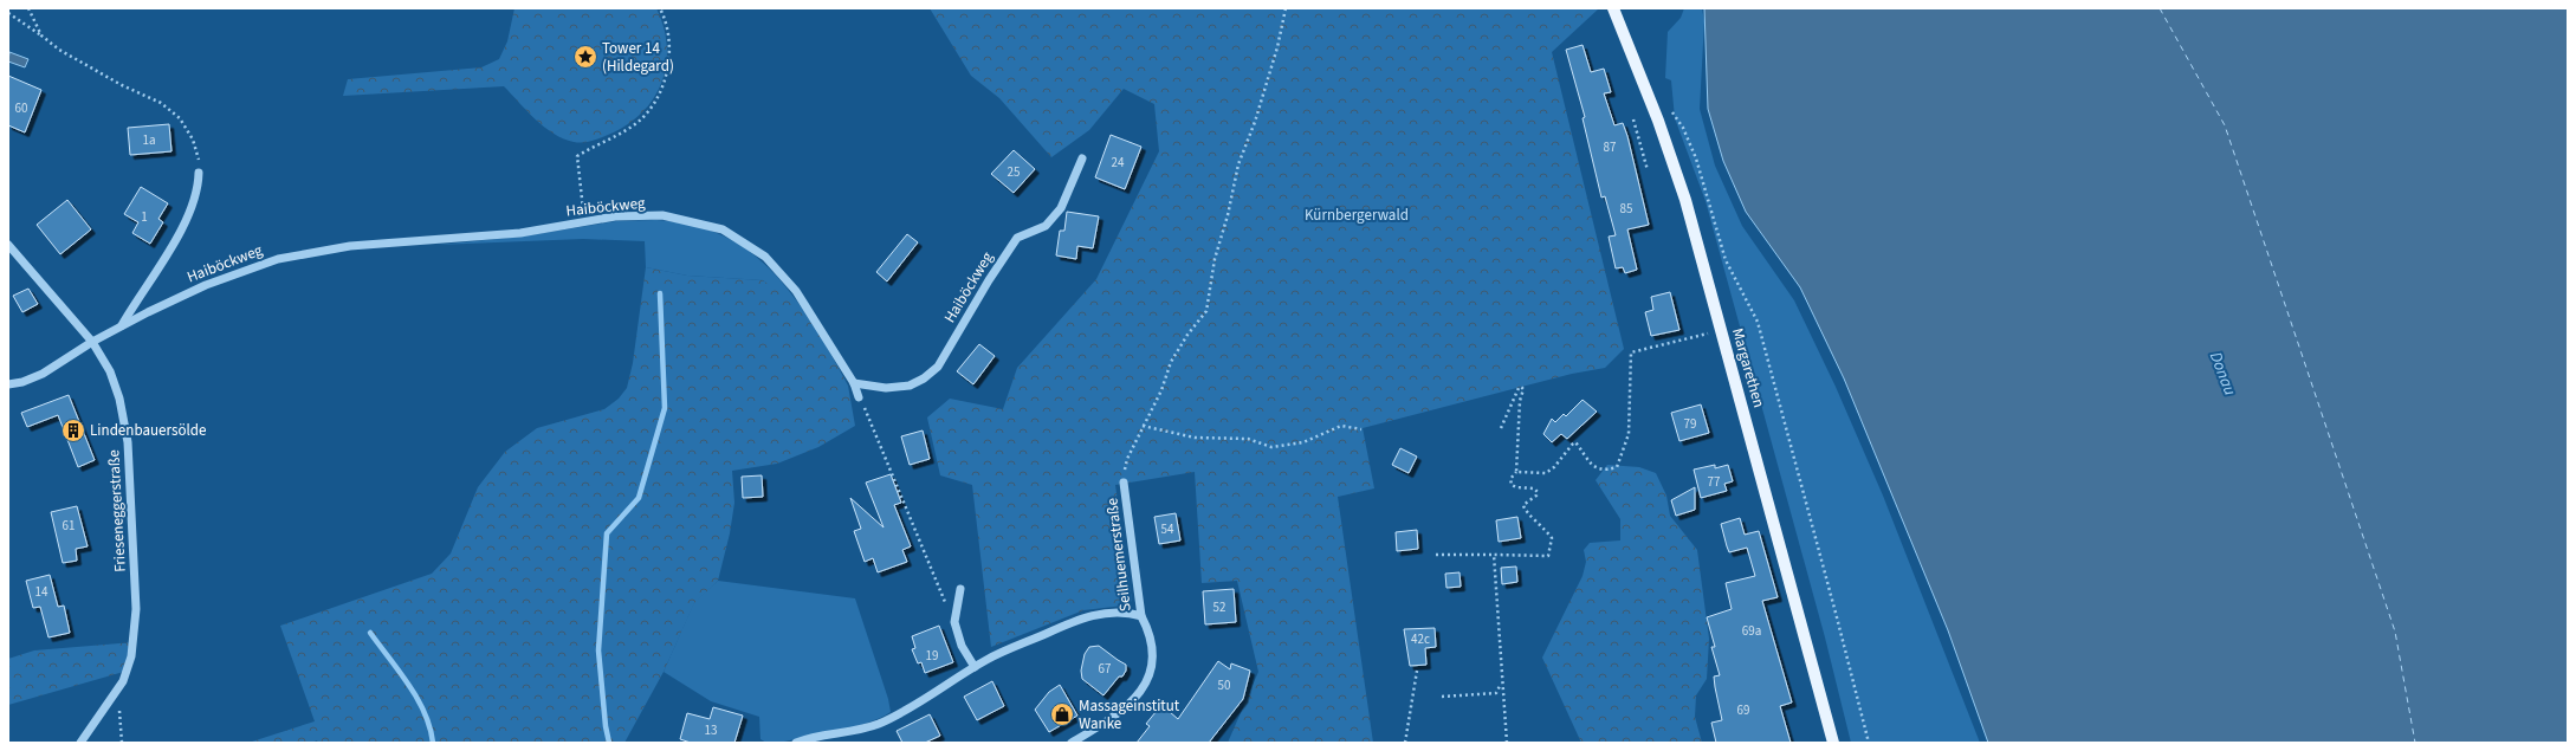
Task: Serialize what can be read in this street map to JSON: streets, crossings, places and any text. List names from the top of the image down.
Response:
{
  "streets": {
    "main road": ["Margarethen"],
    "street": ["Haiböckweg", "Frieseneggerstraße", "Seilhuemerstraße"]
  },
  "crossings": [
    ["Haiböckweg", "Frieseneggerstraße"]
  ],
  "water": ["Donau"],
  "parks": ["Kürnbergerwald"],
  "places": {
    "place": ["Tower 14 (Hildegard)"],
    "building": ["Lindenbauersölde"],
    "shop": ["Massageinstitut Wanke"]
  },
  "house_numbers": [
    "60",
    "1a",
    "87",
    "24",
    "25",
    "85",
    "1",
    "79",
    "77",
    "61",
    "54",
    "14",
    "52",
    "69a",
    "42c",
    "19",
    "67",
    "50",
    "69",
    "13"
  ]
}
